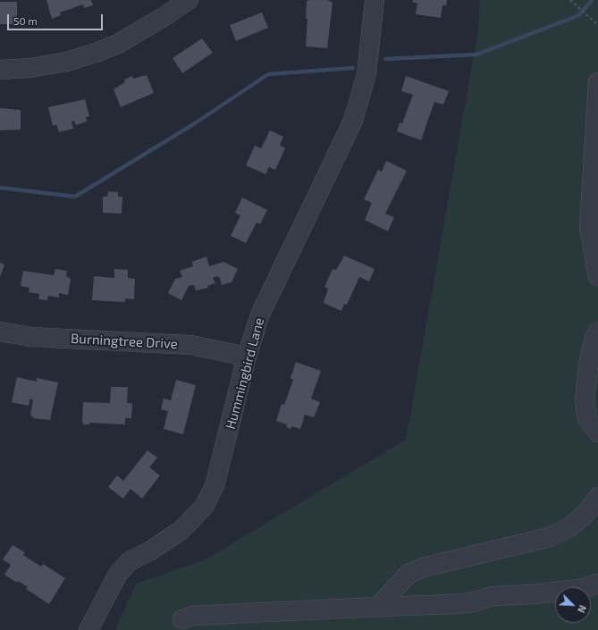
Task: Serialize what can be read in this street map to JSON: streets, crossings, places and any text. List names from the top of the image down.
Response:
{
  "streets": {
    "street": ["Burningtree Drive", "Hummingbird Lane"]
  },
  "crossings": [
    ["Burningtree Drive", "Hummingbird Lane"]
  ],
  "scale_bar": "50 m",
  "north": "bottom right"
}
